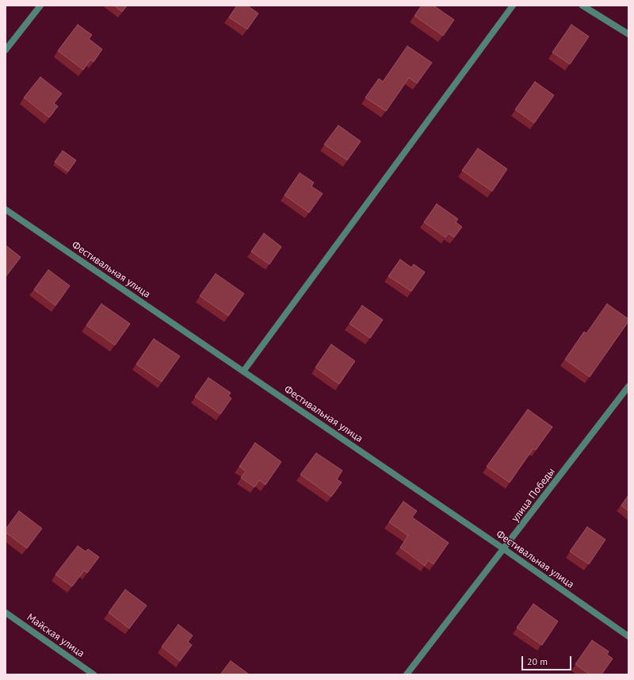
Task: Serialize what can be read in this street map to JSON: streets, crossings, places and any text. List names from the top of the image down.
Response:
{
  "streets": {
    "street": ["Фестивальная улица", "улица Победы", "Майская улица"]
  },
  "crossings": [
    ["Фестивальная улица", "улица Победы"]
  ],
  "scale_bar": "20 m"
}
